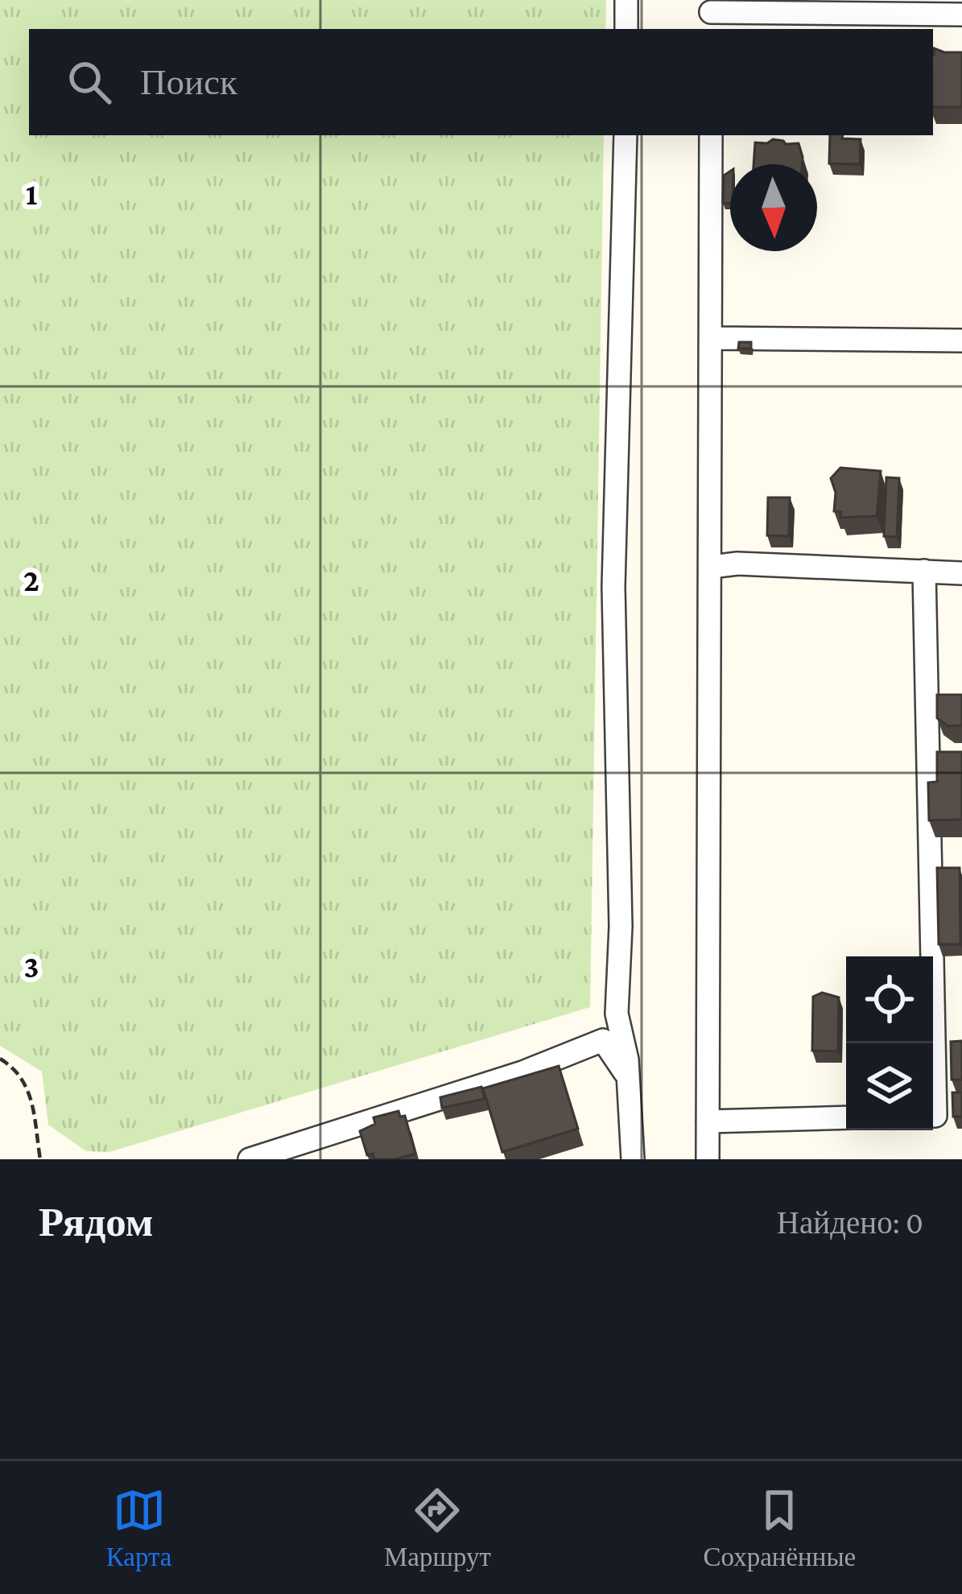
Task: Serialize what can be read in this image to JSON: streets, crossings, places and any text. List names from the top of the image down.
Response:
{
  "north": "bottom",
  "page": {
    "search": "Поиск",
    "heading": ["Рядом", "Найдено: 0"],
    "nav": ["Карта", "Маршрут", "Сохранённые"]
  },
  "grid": {
    "rows": ["1", "2", "3"]
  }
}
